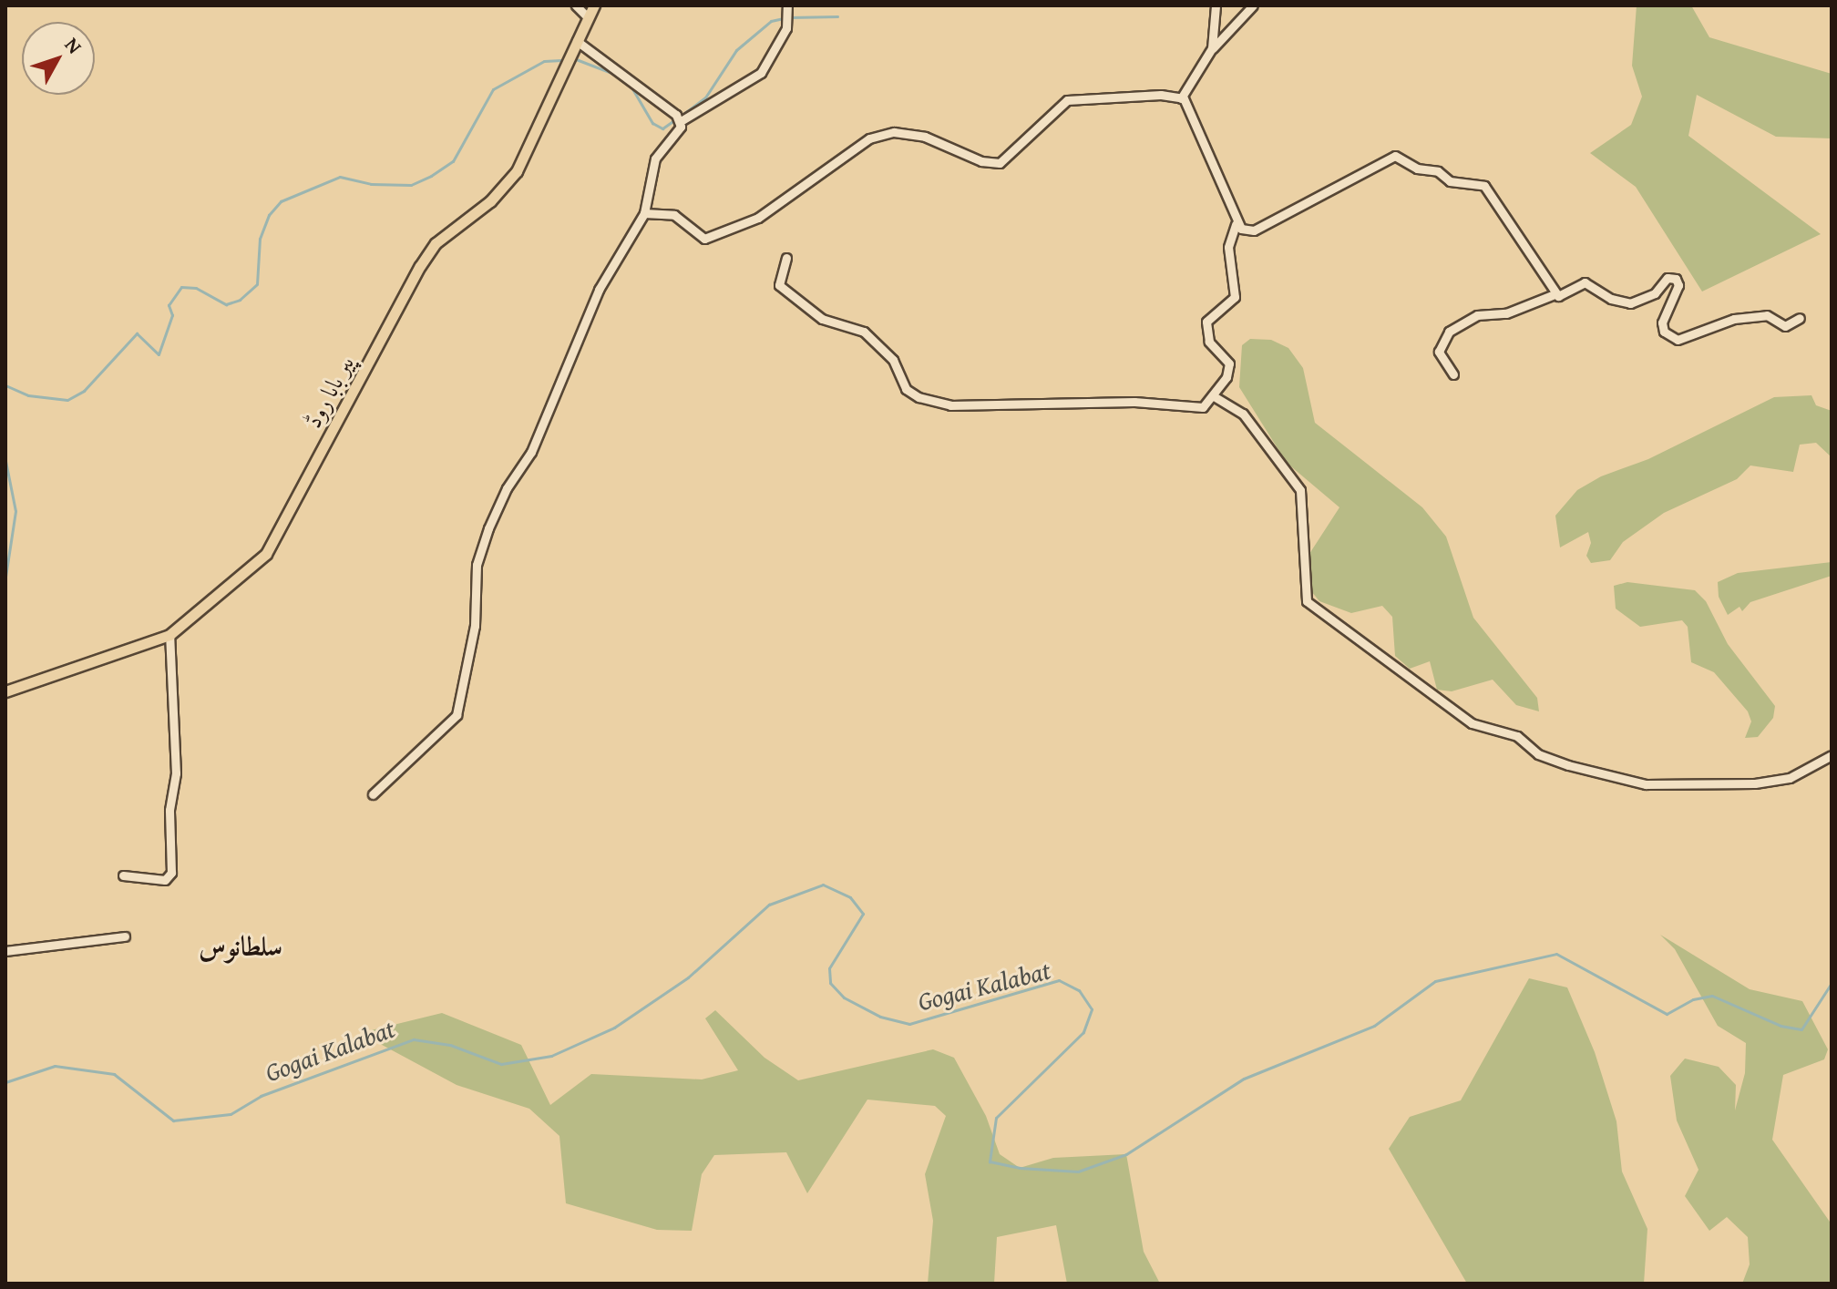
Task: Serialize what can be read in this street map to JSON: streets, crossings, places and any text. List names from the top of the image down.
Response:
{
  "streets": {
    "main road": ["پیر بابا روڈ"]
  },
  "districts": ["سلطانوس"],
  "water": ["Gogai Kalabat"],
  "north": "top right"
}
